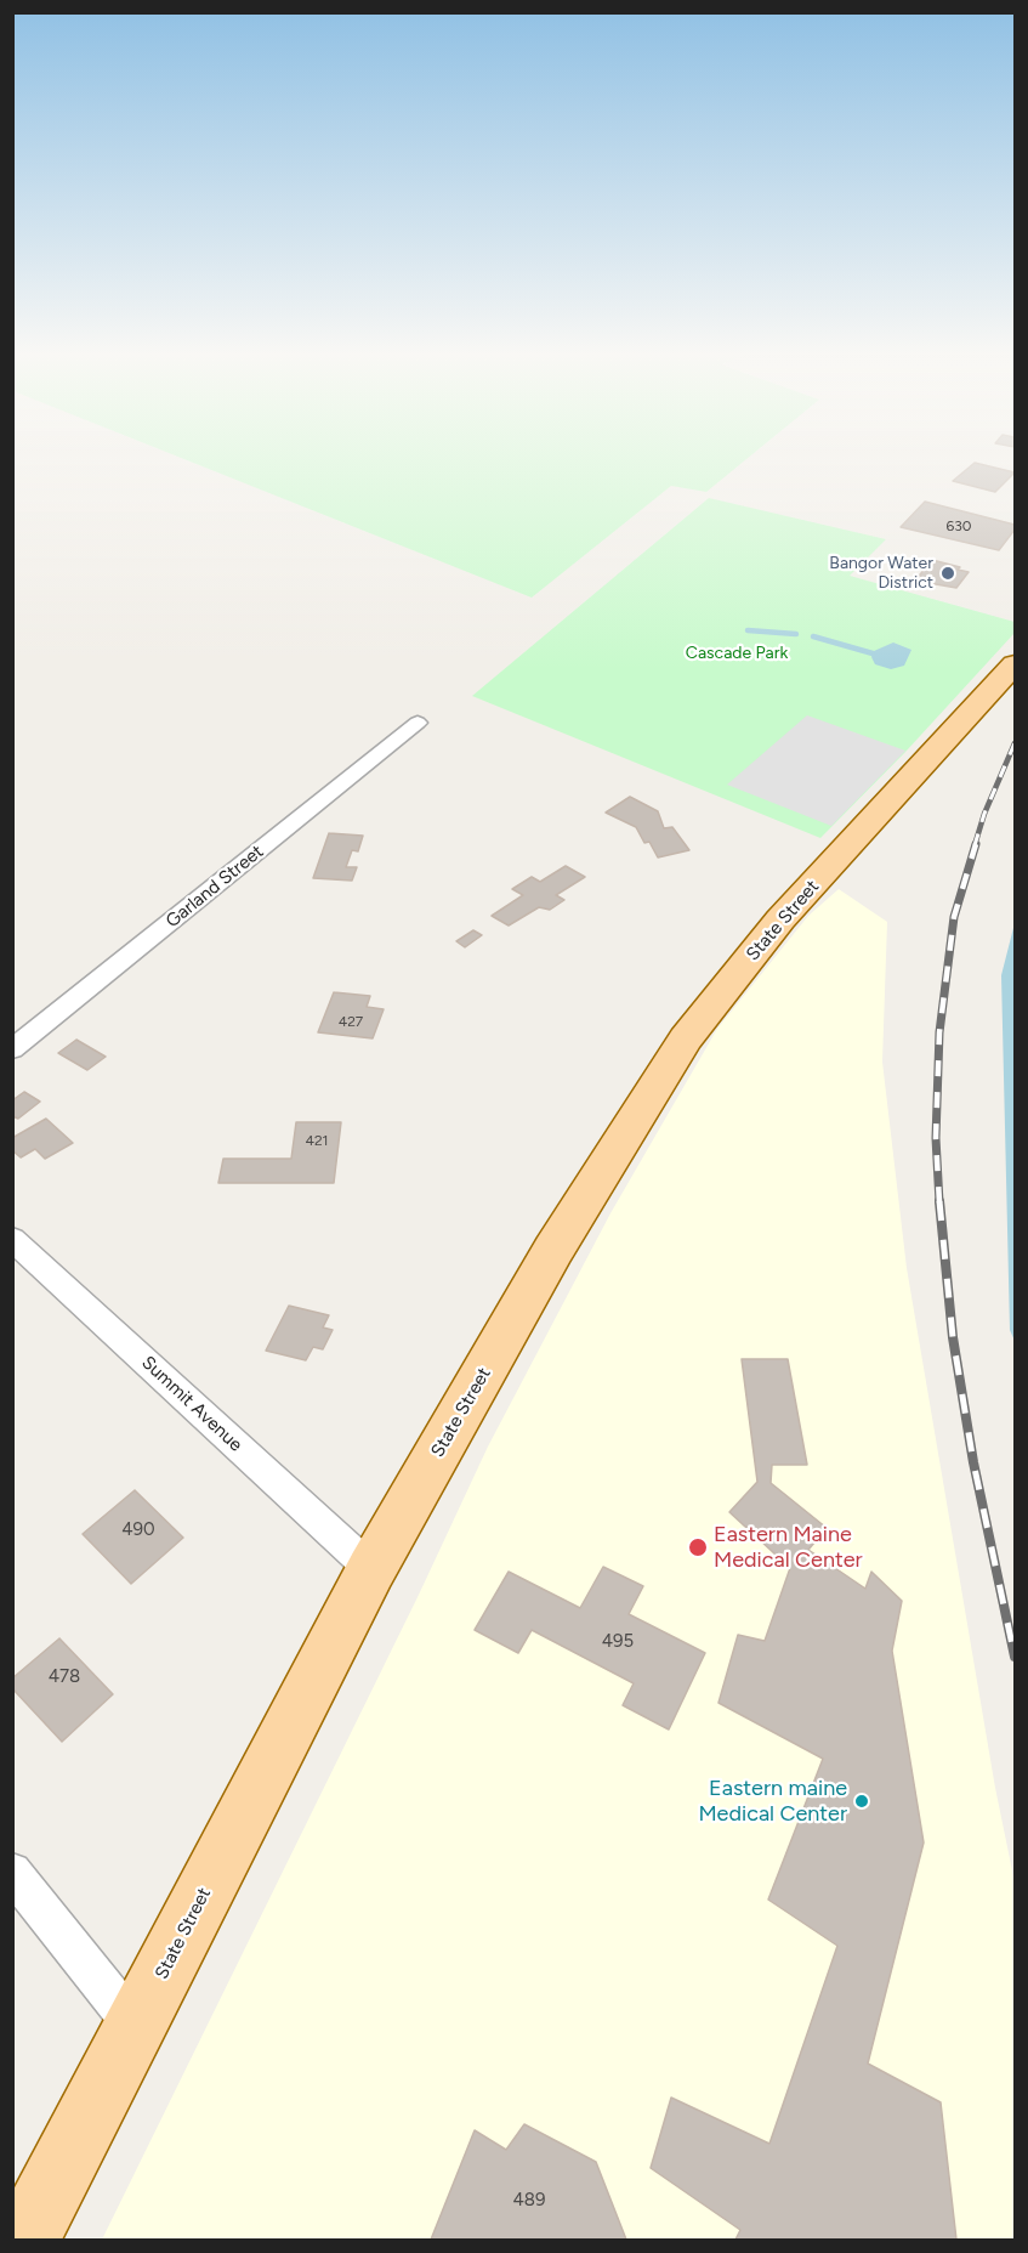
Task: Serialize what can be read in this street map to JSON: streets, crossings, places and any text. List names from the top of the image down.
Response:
{
  "streets": {
    "main road": ["State Street"],
    "street": ["Garland Street", "Summit Avenue"]
  },
  "crossings": [
    ["State Street", "Summit Avenue"]
  ],
  "parks": ["Cascade Park"],
  "places": ["Bangor Water District", "Eastern Maine Medical Center", "Eastern maine Medical Center"],
  "house_numbers": [
    "630",
    "427",
    "421",
    "490",
    "495",
    "478",
    "489"
  ]
}
